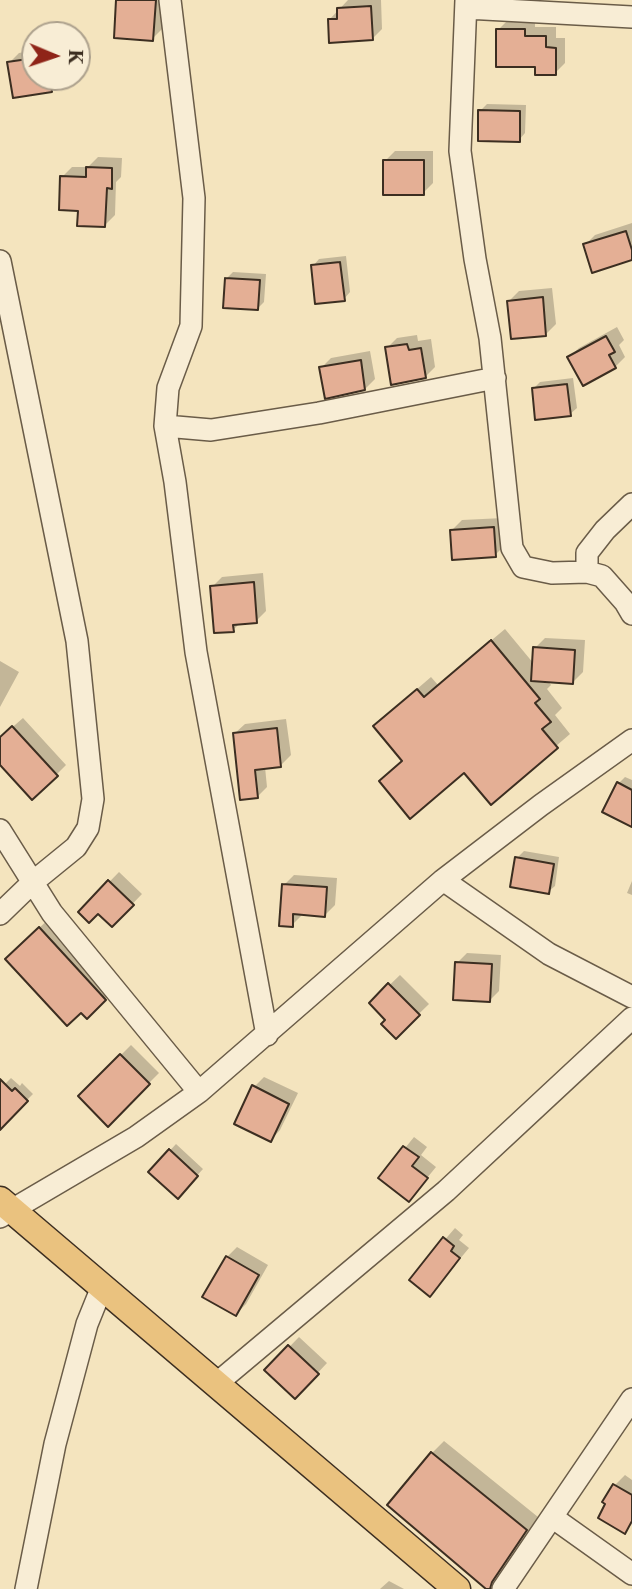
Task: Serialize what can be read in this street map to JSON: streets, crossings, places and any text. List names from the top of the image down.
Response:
{
  "north": "right"
}
